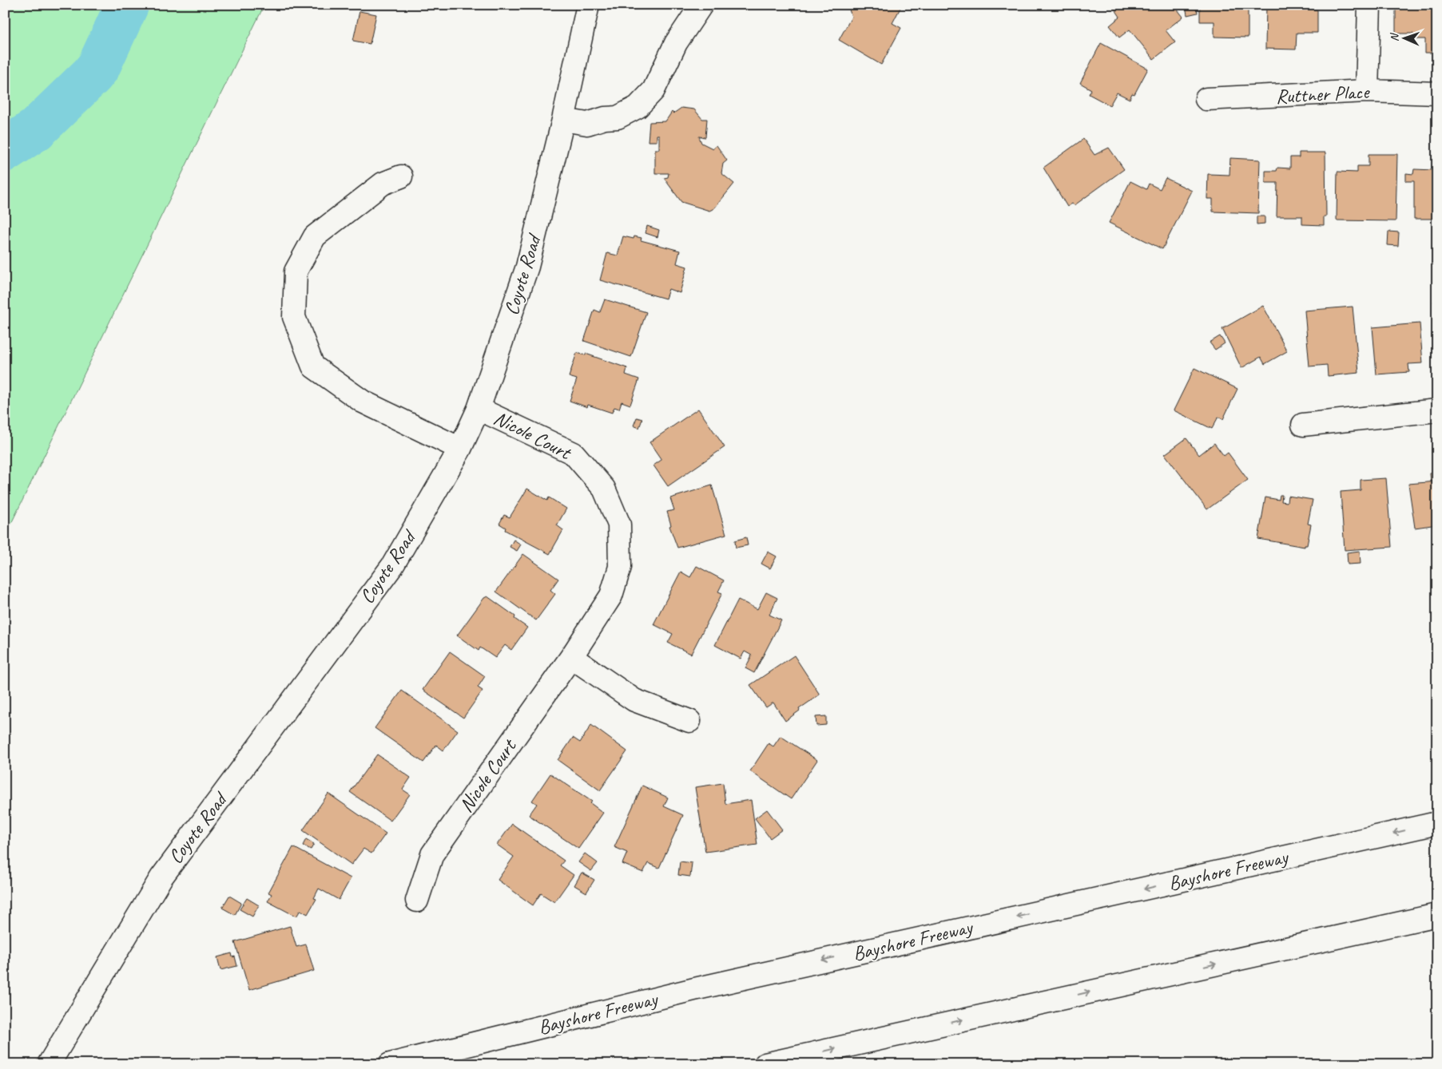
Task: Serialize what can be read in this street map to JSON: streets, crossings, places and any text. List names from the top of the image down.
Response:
{
  "streets": {
    "main road": [
      "Ruttner Place",
      "Coyote Road",
      "Nicole Court",
      "Bayshore Freeway"
    ]
  },
  "crossings": [
    ["Coyote Road", "Nicole Court"]
  ],
  "north": "left"
}
